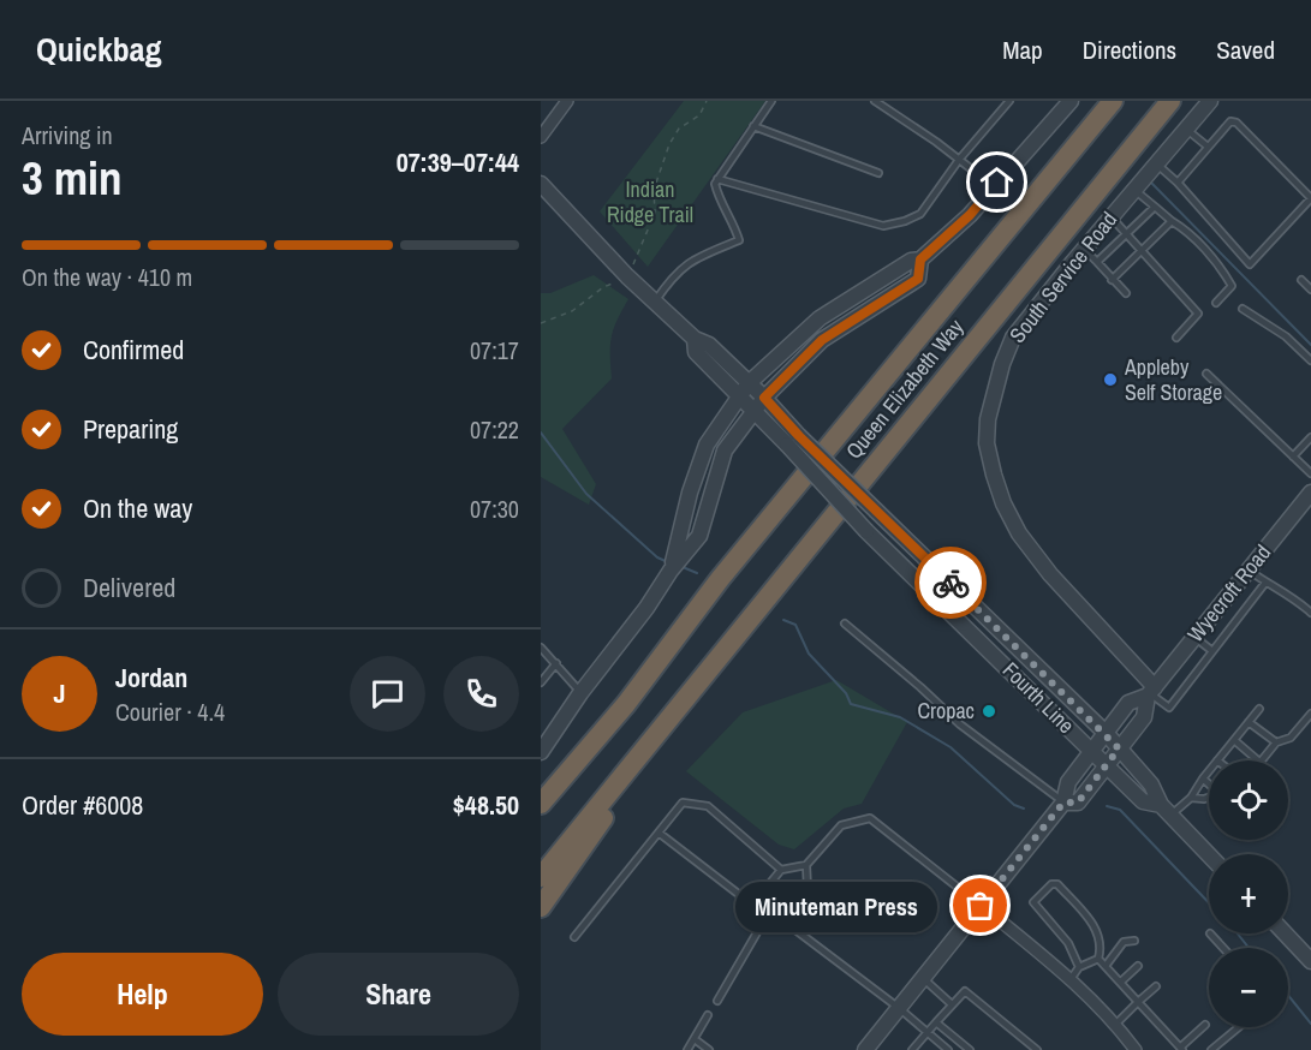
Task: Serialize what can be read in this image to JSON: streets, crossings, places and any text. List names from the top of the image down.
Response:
{
  "streets": {
    "highway": ["Queen Elizabeth Way"],
    "street": ["South Service Road", "Wyecroft Road", "Fourth Line"]
  },
  "crossings": [
    ["South Service Road", "Wyecroft Road"],
    ["Wyecroft Road", "Fourth Line"]
  ],
  "parks": ["Indian Ridge Trail"],
  "places": ["Appleby Self Storage", "Cropac", "Minuteman Press"],
  "page": {
    "header": "Quickbag",
    "nav": ["Map", "Directions", "Saved"],
    "heading": ["3 min", "Arriving in", "07:39–07:44"],
    "panel": [
      "Jordan",
      "Courier · 4.4",
      "Order #6008",
      "$48.50"
    ],
    "bar": "On the way · 410 m",
    "list": [
      ["Confirmed", "07:17"],
      ["Preparing", "07:22"],
      ["On the way", "07:30"],
      "Delivered"
    ],
    "round": "J",
    "map_buttons": ["+", "−"],
    "bubble": "Minuteman Press",
    "buttons": ["Help", "Share"]
  }
}
